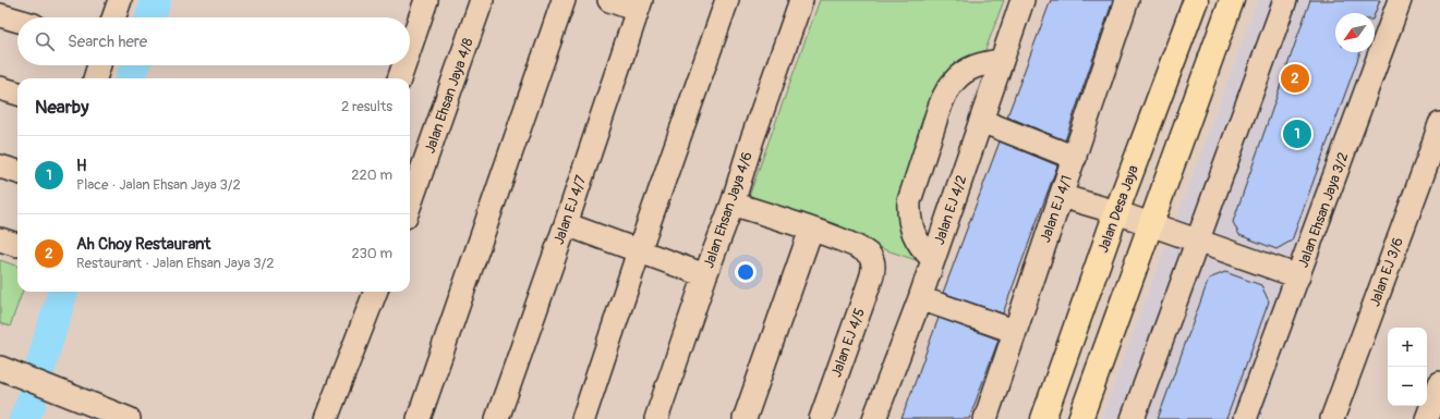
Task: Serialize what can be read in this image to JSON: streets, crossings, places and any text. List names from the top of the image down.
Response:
{
  "streets": {
    "main road": ["Jalan Desa Jaya"],
    "street": [
      "Jalan Ehsan Jaya 4/8",
      "Jalan EJ 4/1",
      "Jalan EJ 4/7",
      "Jalan Ehsan Jaya 4/6",
      "Jalan EJ 4/2",
      "Jalan Ehsan Jaya 3/2",
      "Jalan EJ 3/6",
      "Jalan EJ 4/5"
    ]
  },
  "north": "bottom left",
  "page": {
    "search": "Search here",
    "pins": ["2", "1"],
    "heading": ["Nearby", "2 results"],
    "list": [
      {
        "mark": "1",
        "name": "H",
        "note": "Place · Jalan Ehsan Jaya 3/2",
        "value": "220 m"
      },
      {
        "mark": "2",
        "name": "Ah Choy Restaurant",
        "note": "Restaurant · Jalan Ehsan Jaya 3/2",
        "value": "230 m"
      }
    ],
    "map_buttons": ["+", "−"]
  }
}
